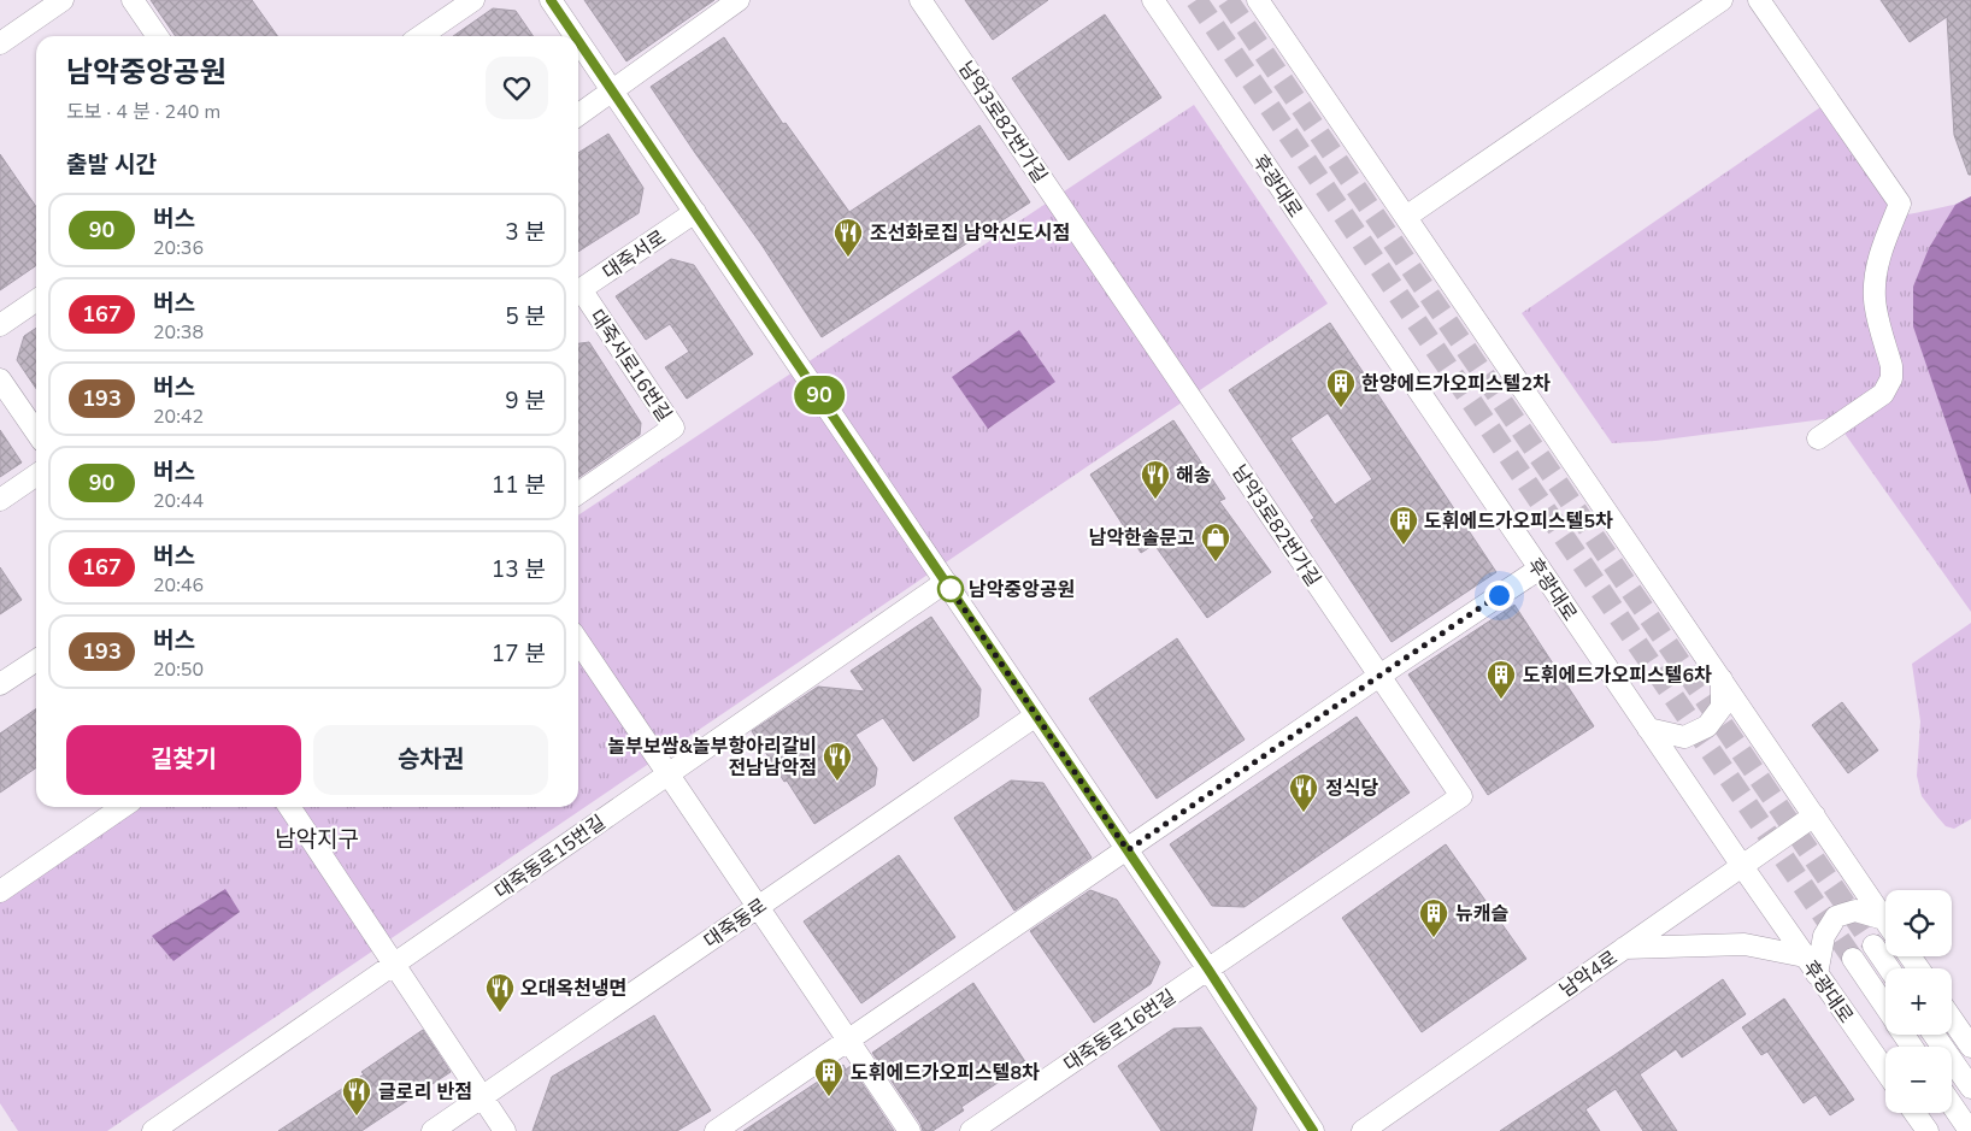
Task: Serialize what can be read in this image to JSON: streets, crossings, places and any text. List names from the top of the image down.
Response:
{
  "streets": {
    "street": [
      "남악3로82번가길",
      "후광대로",
      "대죽서로",
      "대죽서로16번길",
      "대죽동로15번길",
      "대죽동로",
      "남악4로",
      "대죽동로16번길"
    ]
  },
  "crossings": [
    ["남악3로82번가길", "대죽동로16번길"],
    ["후광대로", "남악4로"]
  ],
  "districts": ["남악지구"],
  "places": {
    "restaurant": [
      "조선화로집 남악신도시점",
      "해송",
      "놀부보쌈&놀부항아리갈비 전남남악점",
      "정식당",
      "오대옥천냉면",
      "글로리 반점"
    ],
    "building": [
      "한양에드가오피스텔2차",
      "도휘에드가오피스텔5차",
      "도휘에드가오피스텔6차",
      "뉴캐슬",
      "도휘에드가오피스텔8차"
    ],
    "shop": ["남악한솔문고"],
    "other": ["남악중앙공원"]
  },
  "lines": ["bus line 90"],
  "page": {
    "on_map": "90",
    "heading": [
      ["남악중앙공원", "도보 · 4 분 · 240 m"],
      "출발 시간"
    ],
    "list": [
      {
        "mark": "90",
        "name": "버스",
        "note": "20:36",
        "value": "3 분"
      },
      {
        "mark": "167",
        "name": "버스",
        "note": "20:38",
        "value": "5 분"
      },
      {
        "mark": "193",
        "name": "버스",
        "note": "20:42",
        "value": "9 분"
      },
      {
        "mark": "90",
        "name": "버스",
        "note": "20:44",
        "value": "11 분"
      },
      {
        "mark": "167",
        "name": "버스",
        "note": "20:46",
        "value": "13 분"
      },
      {
        "mark": "193",
        "name": "버스",
        "note": "20:50",
        "value": "17 분"
      }
    ],
    "buttons": ["길찾기", "승차권"],
    "map_buttons": ["+", "−"]
  }
}
